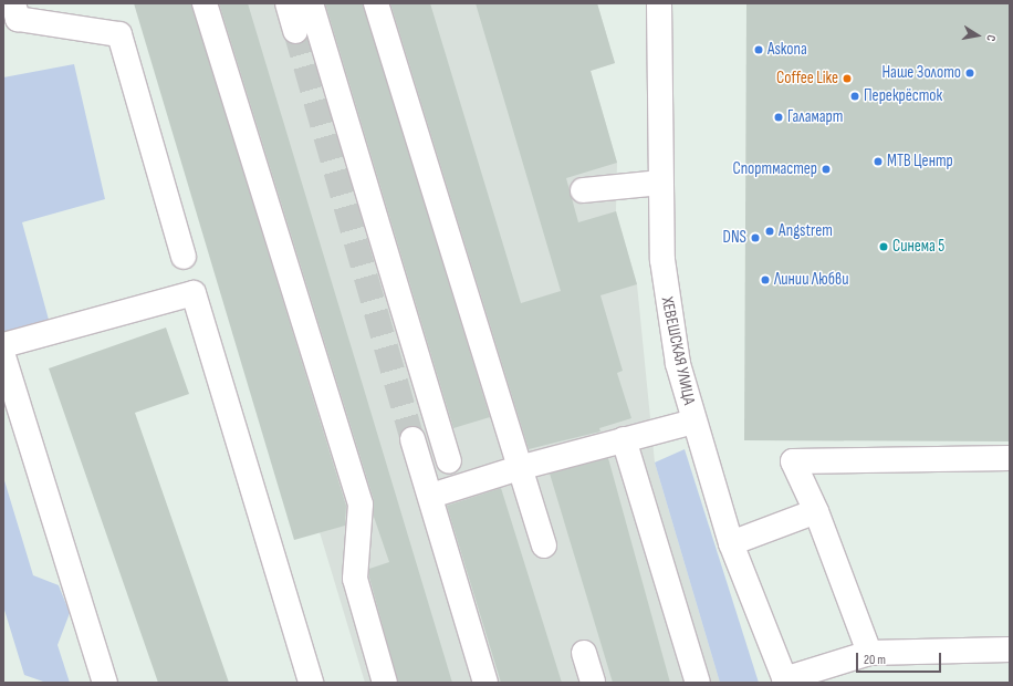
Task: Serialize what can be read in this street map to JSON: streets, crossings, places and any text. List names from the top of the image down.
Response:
{
  "streets": {
    "street": ["ХЕВЕШСКАЯ УЛИЦА"]
  },
  "places": [
    "Askona",
    "Наше Золото",
    "Coffee Like",
    "Перекрёсток",
    "Галамарт",
    "МТВ Центр",
    "Спортмастер",
    "Angstrem",
    "DNS",
    "Синема 5",
    "Линии Любви"
  ],
  "scale_bar": "20 m",
  "north": "right"
}
